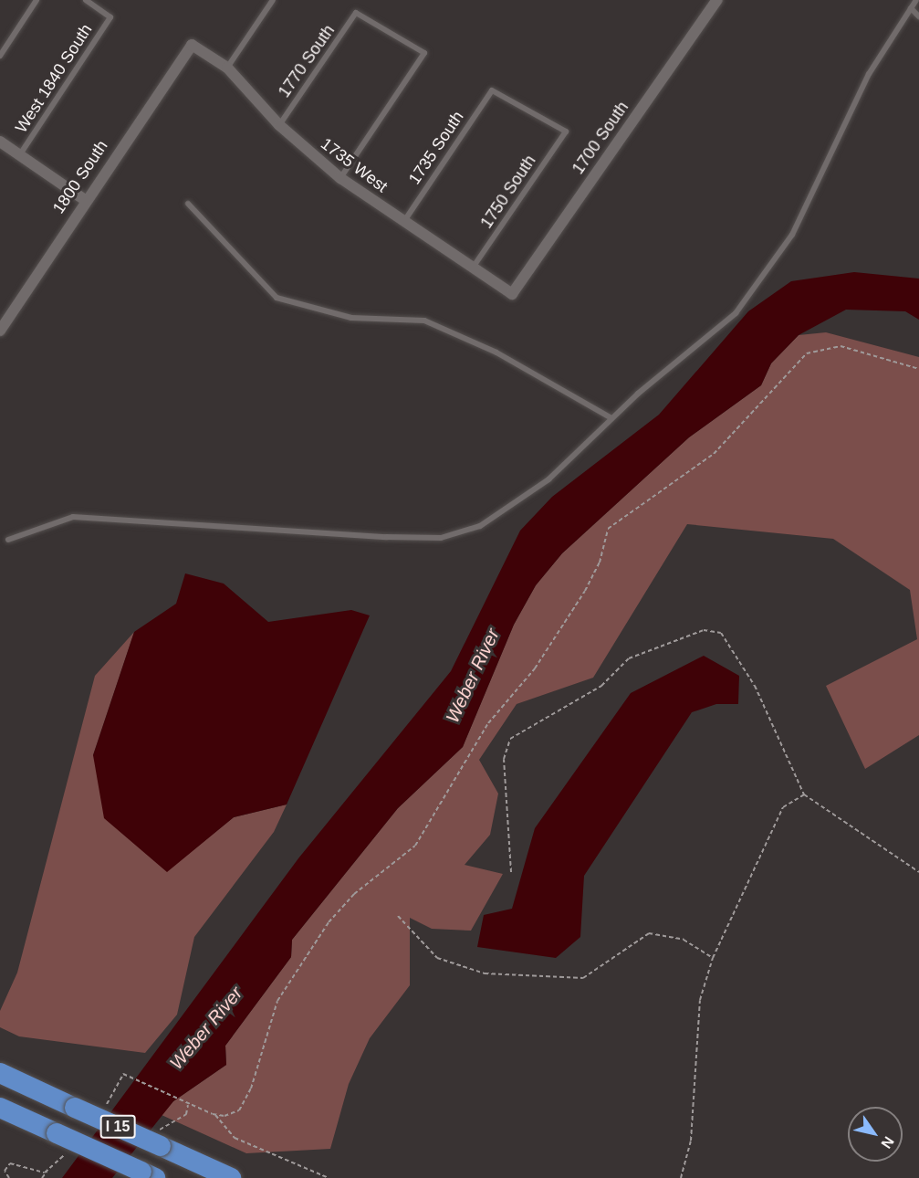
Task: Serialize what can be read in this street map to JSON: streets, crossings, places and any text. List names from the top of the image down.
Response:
{
  "streets": {
    "highway": ["I 15"],
    "street": ["1700 South", "1735 West", "1800 South"],
    "lane": [
      "1770 South",
      "West 1840 South",
      "1735 South",
      "1750 South"
    ]
  },
  "crossings": [
    ["1770 South", "1735 West"],
    ["1700 South", "1735 West"],
    ["1735 South", "1735 West"],
    ["1735 South", "1750 South"],
    ["1735 West", "1800 South"],
    ["1735 West", "1750 South"]
  ],
  "water": ["Weber River"],
  "north": "bottom right"
}
